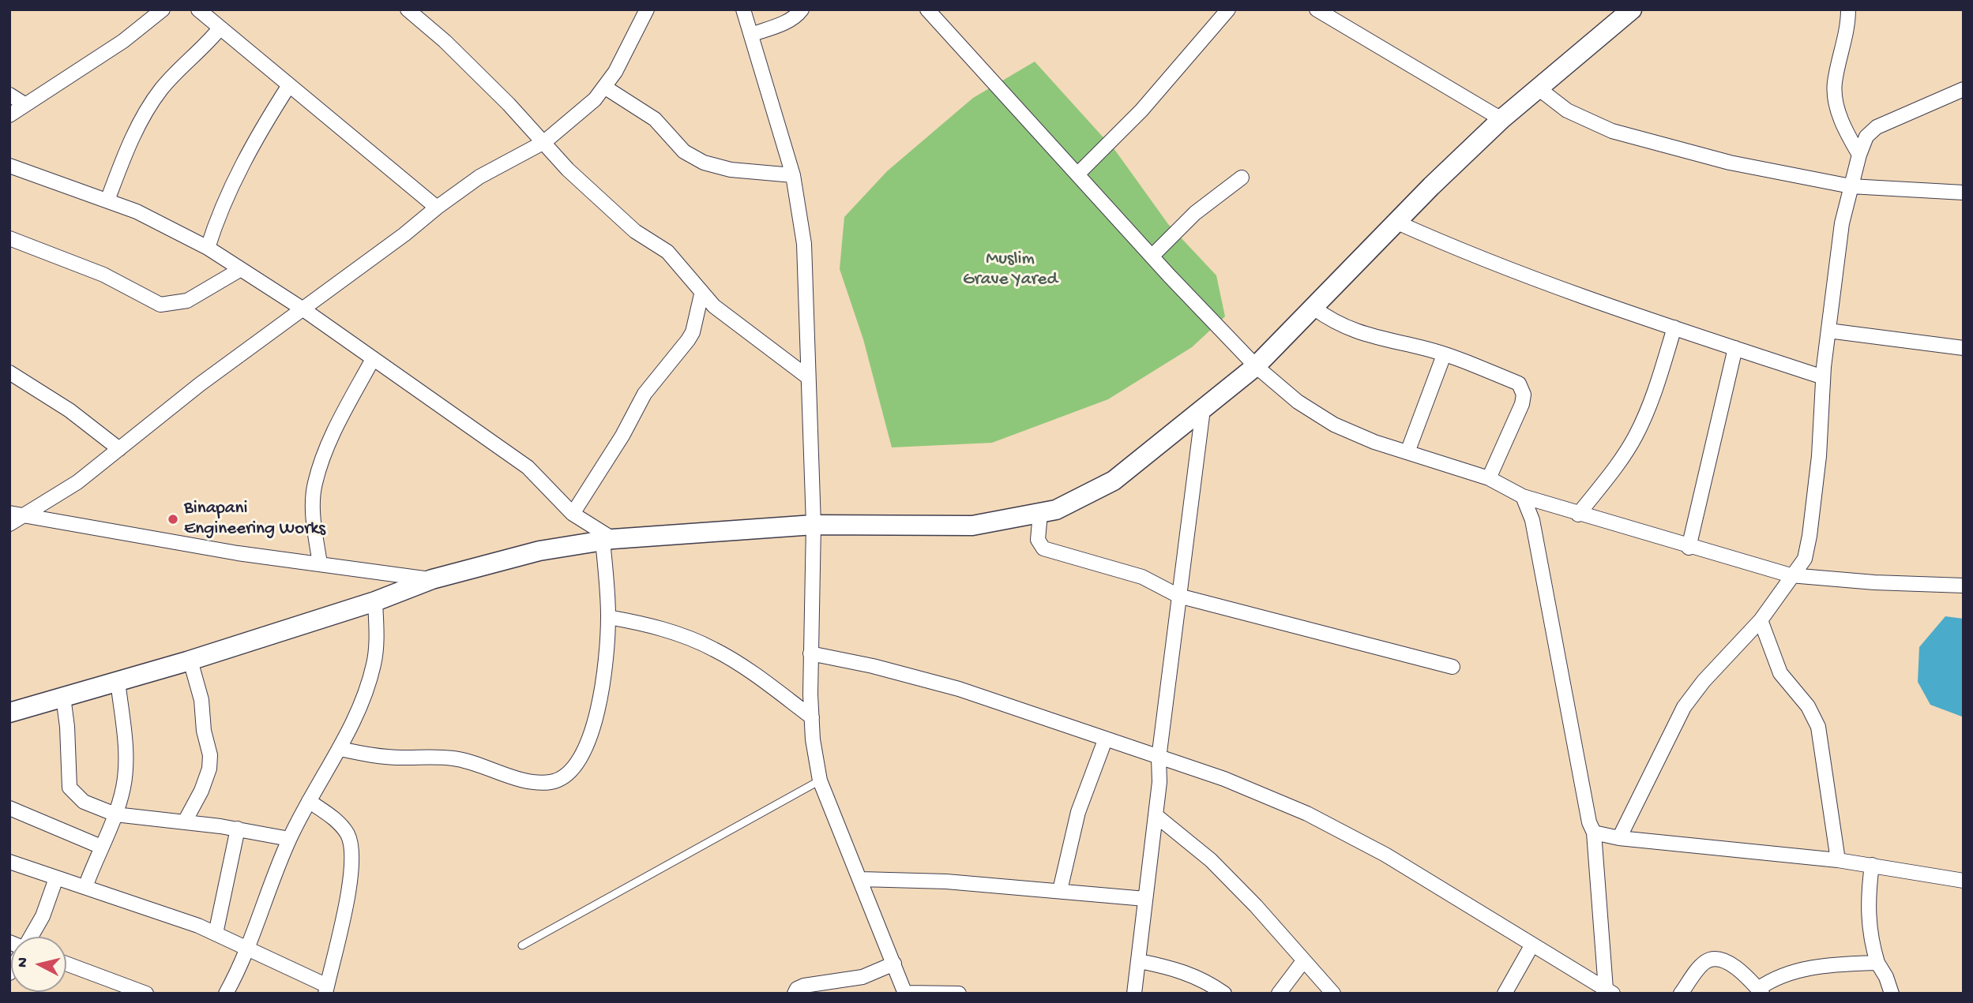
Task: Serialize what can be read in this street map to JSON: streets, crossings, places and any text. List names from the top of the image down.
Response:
{
  "parks": ["Muslim Grave Yared"],
  "places": ["Binapani Engineering Works"],
  "north": "left"
}
